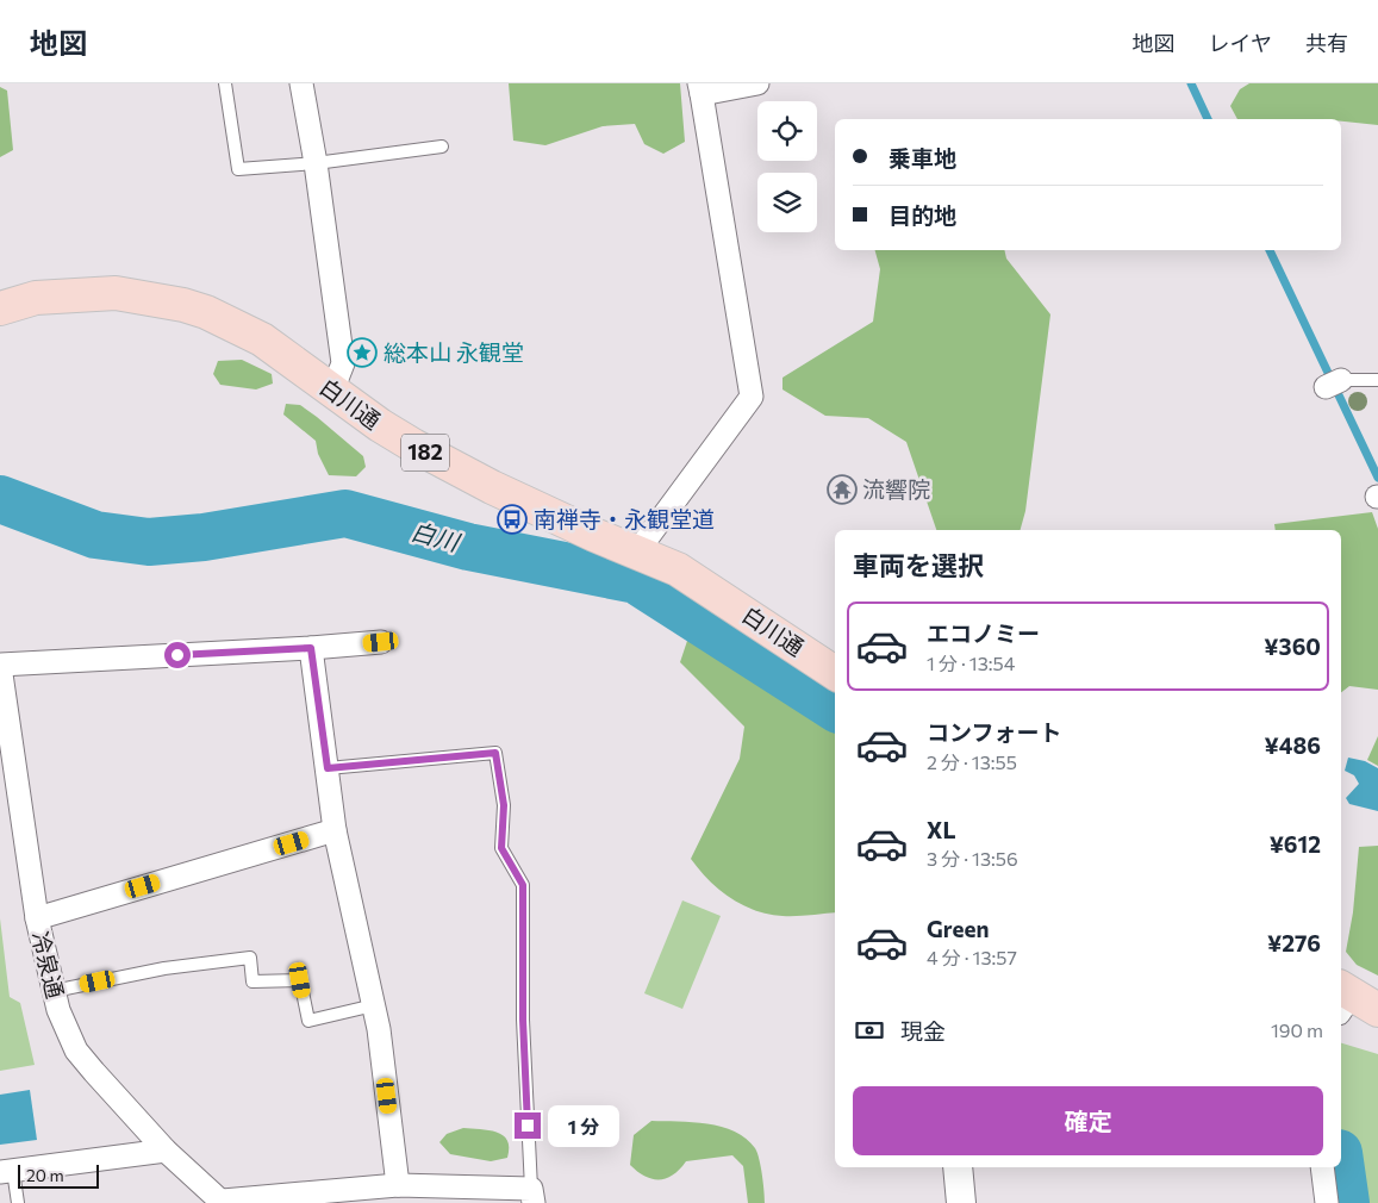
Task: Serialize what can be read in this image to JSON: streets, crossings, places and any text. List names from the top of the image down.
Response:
{
  "streets": {
    "main road": ["白川通", "182"],
    "street": ["冷泉通"]
  },
  "water": ["白川"],
  "places": {
    "place": ["総本山 永観堂"],
    "temple": ["流響院"],
    "bus stop": ["南禅寺・永観堂道"]
  },
  "scale_bar": "20 m",
  "page": {
    "header": "地図",
    "nav": ["地図", "レイヤ", "共有"],
    "banner": ["乗車地", "目的地"],
    "heading": "車両を選択",
    "list": [
      {
        "name": "エコノミー",
        "note": "1 分 · 13:54",
        "value": "¥360"
      },
      {
        "name": "コンフォート",
        "note": "2 分 · 13:55",
        "value": "¥486"
      },
      {
        "name": "XL",
        "note": "3 分 · 13:56",
        "value": "¥612"
      },
      {
        "name": "Green",
        "note": "4 分 · 13:57",
        "value": "¥276"
      }
    ],
    "pay": ["現金", "190 m"],
    "buttons": "確定",
    "bubble": "1 分",
    "scale": "20 m"
  }
}
